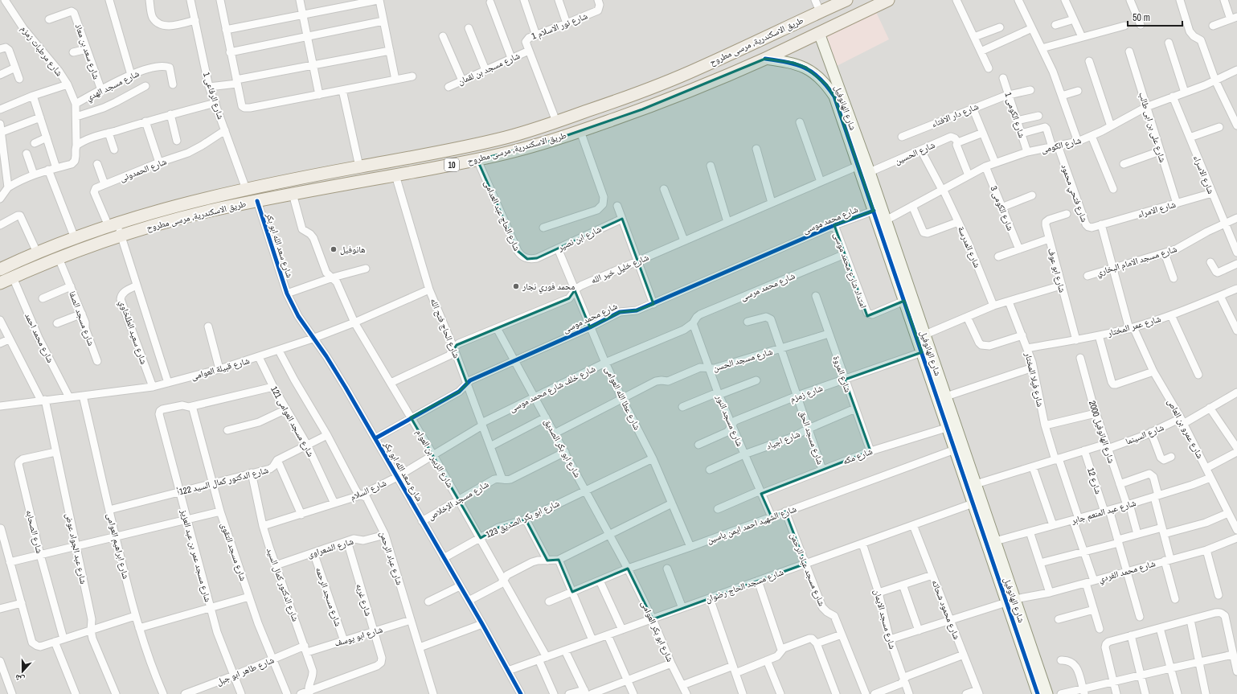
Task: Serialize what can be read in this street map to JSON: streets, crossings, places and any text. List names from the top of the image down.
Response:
{
  "streets": {
    "main road": ["طريق الاسكندرية, مرسى مطروح", "10"],
    "street": [
      "شارع نور الاسلام 1",
      "شارع مرطبات زمزم",
      "شارع سعد بن معاذ",
      "شارع مسجد بن لقمان",
      "شارع مسجد الهدي",
      "شارع الرفاعى 1",
      "شارع الهانوفيل",
      "شارع دار الافتاء",
      "شارع الكومى 1",
      "شارع على بن ابى طالب",
      "شارع الكومى",
      "شارع الحسين",
      "شارع الحمدونى",
      "شارع الاسراء",
      "شارع فتحي محمود",
      "شارع الكومى 3",
      "شارع الامراء",
      "شارع الحاج عبد العدامى",
      "شارع محمد موسى",
      "شارع ابن نصير",
      "شارع سعد الله ابو بكر",
      "شارع المدرسة",
      "شارع مسجد الامام البخاري",
      "شارع خليل خير الله",
      "امتداد شارع محمد موسى",
      "شارع ابو عوف",
      "شارع محمد مرسى",
      "شارع مسجد الصفا",
      "شارع عمر المختار",
      "شارع الحاج فتح الله",
      "شارع سعيد الطلخاوي",
      "شارع محمد احمد",
      "شارع مسجد الحسن",
      "شارع قبيلة العوامى",
      "شارع المروة",
      "شارع فيلا المختار",
      "شارع خلف شارع محمد موسى",
      "شارع زمزم",
      "شارع عطا الله العوامى",
      "شارع مسجد النور",
      "شارع مسجد العوامى 121",
      "شارع عمرو بن العاص",
      "شارع الهانوفيل 2000",
      "شارع السينما",
      "شارع مسجد الحق",
      "شارع اجياد",
      "شارع ابو بكر الصديق",
      "شارع مكه",
      "شارع الزبير بن العوام",
      "شارع الدكتور كمال السيد 122أ",
      "شارع 12",
      "شارع السلام",
      "شارع مسجد الإخلاص",
      "شارع عبد المنعم جابر",
      "شارع ابو بكر الصديق 123",
      "شارع الشهيد احمد ايمن ياسين",
      "شارع الصحابه",
      "شارع ابراهيم العوامى",
      "شارع الشعراوى",
      "شارع عبد الجواد عوض",
      "شارع مسجد التقوى",
      "شارع مسجد عمر بن عبد العزيز",
      "شارع عباد الرحمن",
      "شارع مسجد عباد الرحمن",
      "شارع محمد الفردي",
      "شارع الدكتور كمال السيد",
      "شارع مسجد الحاج رضوان",
      "شارع مسجد الرحمه",
      "شارع غربه",
      "شارع محمود شحاته",
      "شارع مسجد الايمان",
      "شارع ابو بكر العوامى",
      "شارع ابو يوسف",
      "شارع طاهر ابو جبل"
    ]
  },
  "crossings": [
    ["شارع نور الاسلام 1", "شارع مسجد بن لقمان"],
    ["طريق الاسكندرية, مرسى مطروح", "شارع الرفاعى 1"],
    ["طريق الاسكندرية, مرسى مطروح", "شارع الهانوفيل"],
    ["طريق الاسكندرية, مرسى مطروح", "شارع الحمدونى"],
    ["طريق الاسكندرية, مرسى مطروح", "شارع الحاج عبد العدامى"],
    ["طريق الاسكندرية, مرسى مطروح", "شارع سعد الله ابو بكر"],
    ["طريق الاسكندرية, مرسى مطروح", "شارع مسجد الصفا"],
    ["طريق الاسكندرية, مرسى مطروح", "شارع الحاج فتح الله"],
    ["طريق الاسكندرية, مرسى مطروح", "شارع سعيد الطلخاوي"],
    ["طريق الاسكندرية, مرسى مطروح", "شارع محمد احمد"],
    ["طريق الاسكندرية, مرسى مطروح", "شارع الزبير بن العوام"],
    ["شارع مرطبات زمزم", "شارع مسجد الهدي"],
    ["شارع سعد بن معاذ", "شارع مسجد الهدي"],
    ["شارع الرفاعى 1", "شارع الحمدونى"],
    ["شارع الهانوفيل", "شارع الكومى"],
    ["شارع الهانوفيل", "شارع الحسين"],
    ["شارع الهانوفيل", "شارع محمد موسى"],
    ["شارع الهانوفيل", "شارع خليل خير الله"],
    ["شارع الهانوفيل", "امتداد شارع محمد موسى"],
    ["شارع الهانوفيل", "شارع زمزم"],
    ["شارع الهانوفيل", "شارع مكه"],
    ["شارع الهانوفيل", "شارع عبد المنعم جابر"],
    ["شارع الهانوفيل", "شارع الشهيد احمد ايمن ياسين"],
    ["شارع الهانوفيل", "شارع محمد الفردي"],
    ["شارع الهانوفيل", "شارع مسجد الحاج رضوان"],
    ["شارع دار الافتاء", "شارع الكومى 1"],
    ["شارع الكومى 1", "شارع الكومى"],
    ["شارع على بن ابى طالب", "شارع الكومى"],
    ["شارع على بن ابى طالب", "شارع الامراء"],
    ["شارع الكومى", "شارع الاسراء"],
    ["شارع الكومى", "شارع فتحي محمود"],
    ["شارع الكومى", "شارع الكومى 3"],
    ["شارع الكومى", "شارع المدرسة"],
    ["شارع الحسين", "شارع المدرسة"],
    ["شارع الحمدونى", "شارع سعيد الطلخاوي"],
    ["شارع الاسراء", "شارع الامراء"],
    ["شارع الاسراء", "شارع مسجد الامام البخاري"],
    ["شارع فتحي محمود", "شارع الامراء"],
    ["شارع فتحي محمود", "شارع عمرو بن العاص"],
    ["شارع الامراء", "شارع عمرو بن العاص"],
    ["شارع الحاج عبد العدامى", "شارع ابن نصير"],
    ["شارع محمد موسى", "شارع سعد الله ابو بكر"],
    ["شارع محمد موسى", "امتداد شارع محمد موسى"],
    ["شارع محمد موسى", "شارع الحاج فتح الله"],
    ["شارع محمد موسى", "شارع عطا الله العوامى"],
    ["شارع محمد موسى", "شارع ابو بكر الصديق"],
    ["شارع محمد موسى", "شارع الزبير بن العوام"],
    ["شارع ابن نصير", "شارع عطا الله العوامى"],
    ["شارع سعد الله ابو بكر", "شارع قبيلة العوامى"],
    ["شارع سعد الله ابو بكر", "شارع السلام"],
    ["شارع سعد الله ابو بكر", "شارع مسجد الإخلاص"],
    ["شارع سعد الله ابو بكر", "شارع ابو بكر الصديق 123"],
    ["شارع سعد الله ابو بكر", "شارع مسجد الحاج رضوان"],
    ["شارع مسجد الامام البخاري", "شارع عمرو بن العاص"],
    ["شارع خليل خير الله", "شارع الحاج فتح الله"],
    ["شارع خليل خير الله", "شارع عطا الله العوامى"],
    ["شارع خليل خير الله", "شارع ابو بكر الصديق"],
    ["شارع خليل خير الله", "شارع الزبير بن العوام"],
    ["امتداد شارع محمد موسى", "شارع محمد مرسى"],
    ["شارع ابو عوف", "شارع عمر المختار"],
    ["شارع محمد مرسى", "شارع خلف شارع محمد موسى"],
    ["شارع محمد مرسى", "شارع مسجد النور"],
    ["شارع عمر المختار", "شارع فيلا المختار"],
    ["شارع عمر المختار", "شارع عمرو بن العاص"],
    ["شارع الحاج فتح الله", "شارع قبيلة العوامى"],
    ["شارع الحاج فتح الله", "شارع خلف شارع محمد موسى"],
    ["شارع الحاج فتح الله", "شارع السلام"],
    ["شارع الحاج فتح الله", "شارع مسجد الإخلاص"],
    ["شارع سعيد الطلخاوي", "شارع قبيلة العوامى"],
    ["شارع محمد احمد", "شارع قبيلة العوامى"],
    ["شارع مسجد الحسن", "شارع المروة"],
    ["شارع مسجد الحسن", "شارع عطا الله العوامى"],
    ["شارع مسجد الحسن", "شارع مسجد النور"],
    ["شارع مسجد الحسن", "شارع مسجد الحق"],
    ["شارع مسجد الحسن", "شارع ابو بكر الصديق"],
    ["شارع قبيلة العوامى", "شارع مسجد العوامى 121"],
    ["شارع قبيلة العوامى", "شارع الزبير بن العوام"],
    ["شارع قبيلة العوامى", "شارع ابراهيم العوامى"],
    ["شارع قبيلة العوامى", "شارع عبد الجواد عوض"],
    ["شارع قبيلة العوامى", "شارع عباد الرحمن"],
    ["شارع المروة", "شارع زمزم"],
    ["شارع المروة", "شارع اجياد"],
    ["شارع المروة", "شارع مكه"],
    ["شارع فيلا المختار", "شارع عبد المنعم جابر"],
    ["شارع فيلا المختار", "شارع محمد الفردي"],
    ["شارع خلف شارع محمد موسى", "شارع عطا الله العوامى"],
    ["شارع خلف شارع محمد موسى", "شارع مسجد النور"],
    ["شارع خلف شارع محمد موسى", "شارع ابو بكر الصديق"],
    ["شارع خلف شارع محمد موسى", "شارع السلام"],
    ["شارع زمزم", "شارع مسجد النور"],
    ["شارع زمزم", "شارع مسجد الحق"],
    ["شارع عطا الله العوامى", "شارع ابو بكر الصديق 123"],
    ["شارع عطا الله العوامى", "شارع الشهيد احمد ايمن ياسين"],
    ["شارع مسجد النور", "شارع اجياد"],
    ["شارع مسجد النور", "شارع مكه"],
    ["شارع مسجد النور", "شارع الشهيد احمد ايمن ياسين"],
    ["شارع مسجد العوامى 121", "شارع الدكتور كمال السيد 122أ"],
    ["شارع مسجد العوامى 121", "شارع السلام"],
    ["شارع عمرو بن العاص", "شارع السينما"],
    ["شارع عمرو بن العاص", "شارع عبد المنعم جابر"],
    ["شارع الهانوفيل 2000", "شارع السينما"],
    ["شارع الهانوفيل 2000", "شارع عبد المنعم جابر"],
    ["شارع مسجد الحق", "شارع اجياد"],
    ["شارع مسجد الحق", "شارع مكه"],
    ["شارع ابو بكر الصديق", "شارع مسجد الإخلاص"],
    ["شارع ابو بكر الصديق", "شارع ابو بكر الصديق 123"],
    ["شارع ابو بكر الصديق", "شارع الشهيد احمد ايمن ياسين"],
    ["شارع ابو بكر الصديق", "شارع ابو بكر العوامى"],
    ["شارع الزبير بن العوام", "شارع السلام"],
    ["شارع الزبير بن العوام", "شارع مسجد الإخلاص"],
    ["شارع الزبير بن العوام", "شارع ابو بكر الصديق 123"],
    ["شارع الزبير بن العوام", "شارع مسجد الحاج رضوان"],
    ["شارع الدكتور كمال السيد 122أ", "شارع ابراهيم العوامى"],
    ["شارع الدكتور كمال السيد 122أ", "شارع مسجد التقوى"],
    ["شارع الدكتور كمال السيد 122أ", "شارع مسجد عمر بن عبد العزيز"],
    ["شارع الدكتور كمال السيد 122أ", "شارع عباد الرحمن"],
    ["شارع الدكتور كمال السيد 122أ", "شارع الدكتور كمال السيد"],
    ["شارع 12", "شارع عبد المنعم جابر"],
    ["شارع 12", "شارع محمد الفردي"],
    ["شارع السلام", "شارع عباد الرحمن"],
    ["شارع السلام", "شارع الدكتور كمال السيد"],
    ["شارع الشهيد احمد ايمن ياسين", "شارع مسجد عباد الرحمن"],
    ["شارع الشهيد احمد ايمن ياسين", "شارع ابو بكر العوامى"],
    ["شارع الصحابه", "شارع عبد الجواد عوض"],
    ["شارع الشعراوى", "شارع عباد الرحمن"],
    ["شارع الشعراوى", "شارع الدكتور كمال السيد"],
    ["شارع الشعراوى", "شارع مسجد الرحمه"],
    ["شارع الشعراوى", "شارع غربه"],
    ["شارع مسجد التقوى", "شارع مسجد عمر بن عبد العزيز"],
    ["شارع مسجد التقوى", "شارع طاهر ابو جبل"],
    ["شارع مسجد عمر بن عبد العزيز", "شارع طاهر ابو جبل"],
    ["شارع عباد الرحمن", "شارع ابو يوسف"],
    ["شارع مسجد عباد الرحمن", "شارع مسجد الحاج رضوان"],
    ["شارع محمد الفردي", "شارع محمود شحاته"],
    ["شارع محمد الفردي", "شارع مسجد الايمان"],
    ["شارع الدكتور كمال السيد", "شارع غربه"],
    ["شارع الدكتور كمال السيد", "شارع ابو يوسف"],
    ["شارع الدكتور كمال السيد", "شارع طاهر ابو جبل"],
    ["شارع مسجد الحاج رضوان", "شارع محمود شحاته"],
    ["شارع مسجد الحاج رضوان", "شارع مسجد الايمان"],
    ["شارع مسجد الحاج رضوان", "شارع ابو بكر العوامى"],
    ["شارع مسجد الرحمه", "شارع ابو يوسف"],
    ["شارع غربه", "شارع ابو يوسف"],
    ["شارع ابو يوسف", "شارع طاهر ابو جبل"]
  ],
  "places": ["هانوفيل", "محمد فوري نجار"],
  "scale_bar": "50 m",
  "north": "bottom"
}
